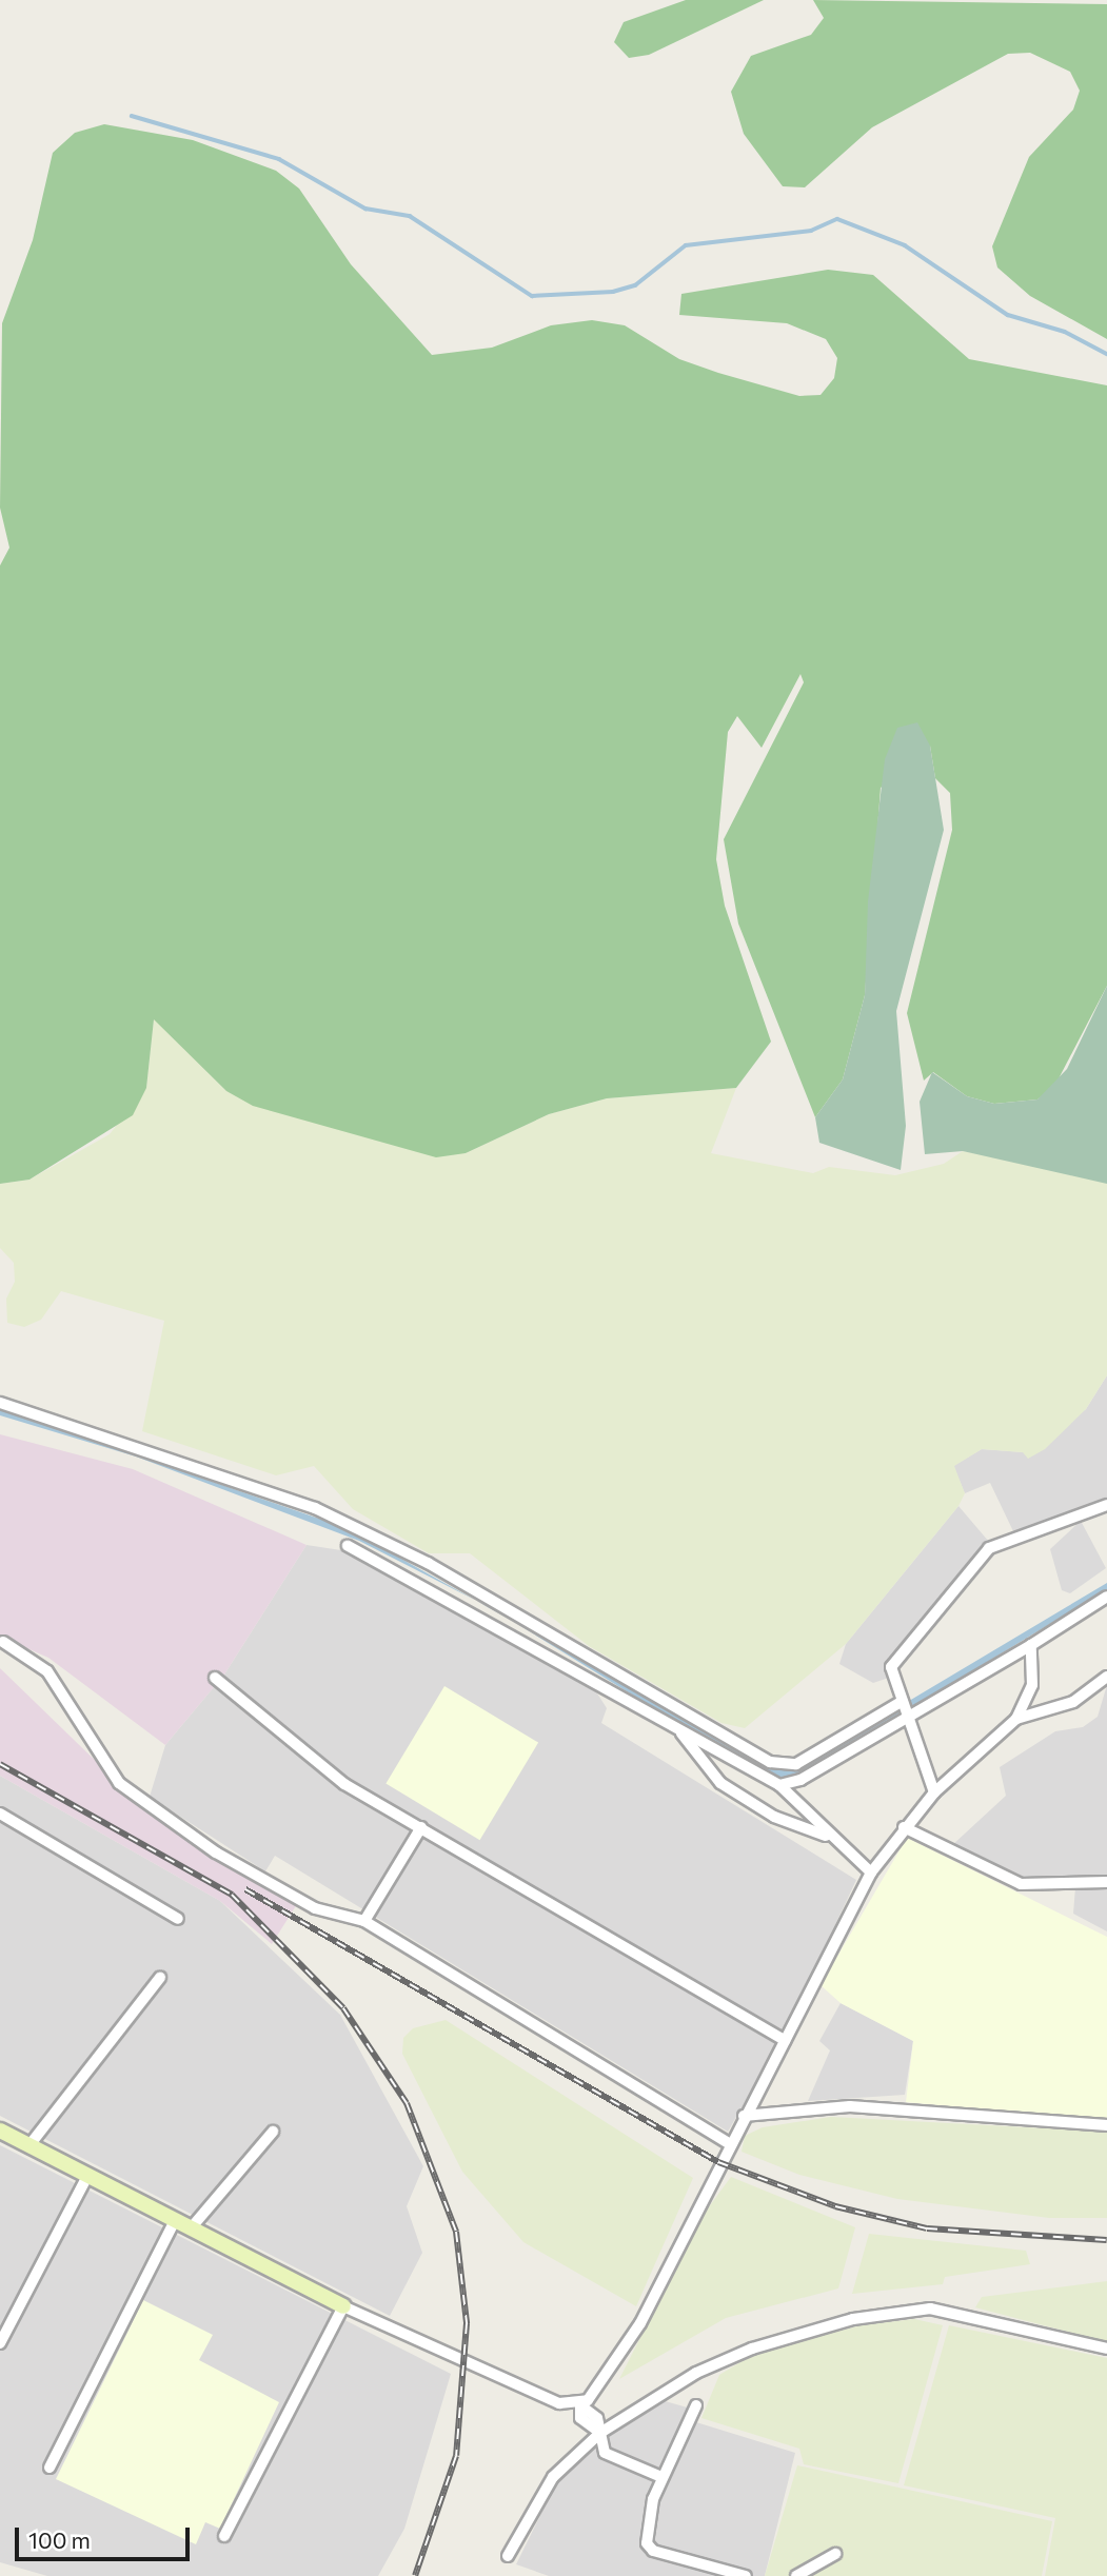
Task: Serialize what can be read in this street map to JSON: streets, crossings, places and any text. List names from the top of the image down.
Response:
{
  "scale_bar": "100 m"
}
